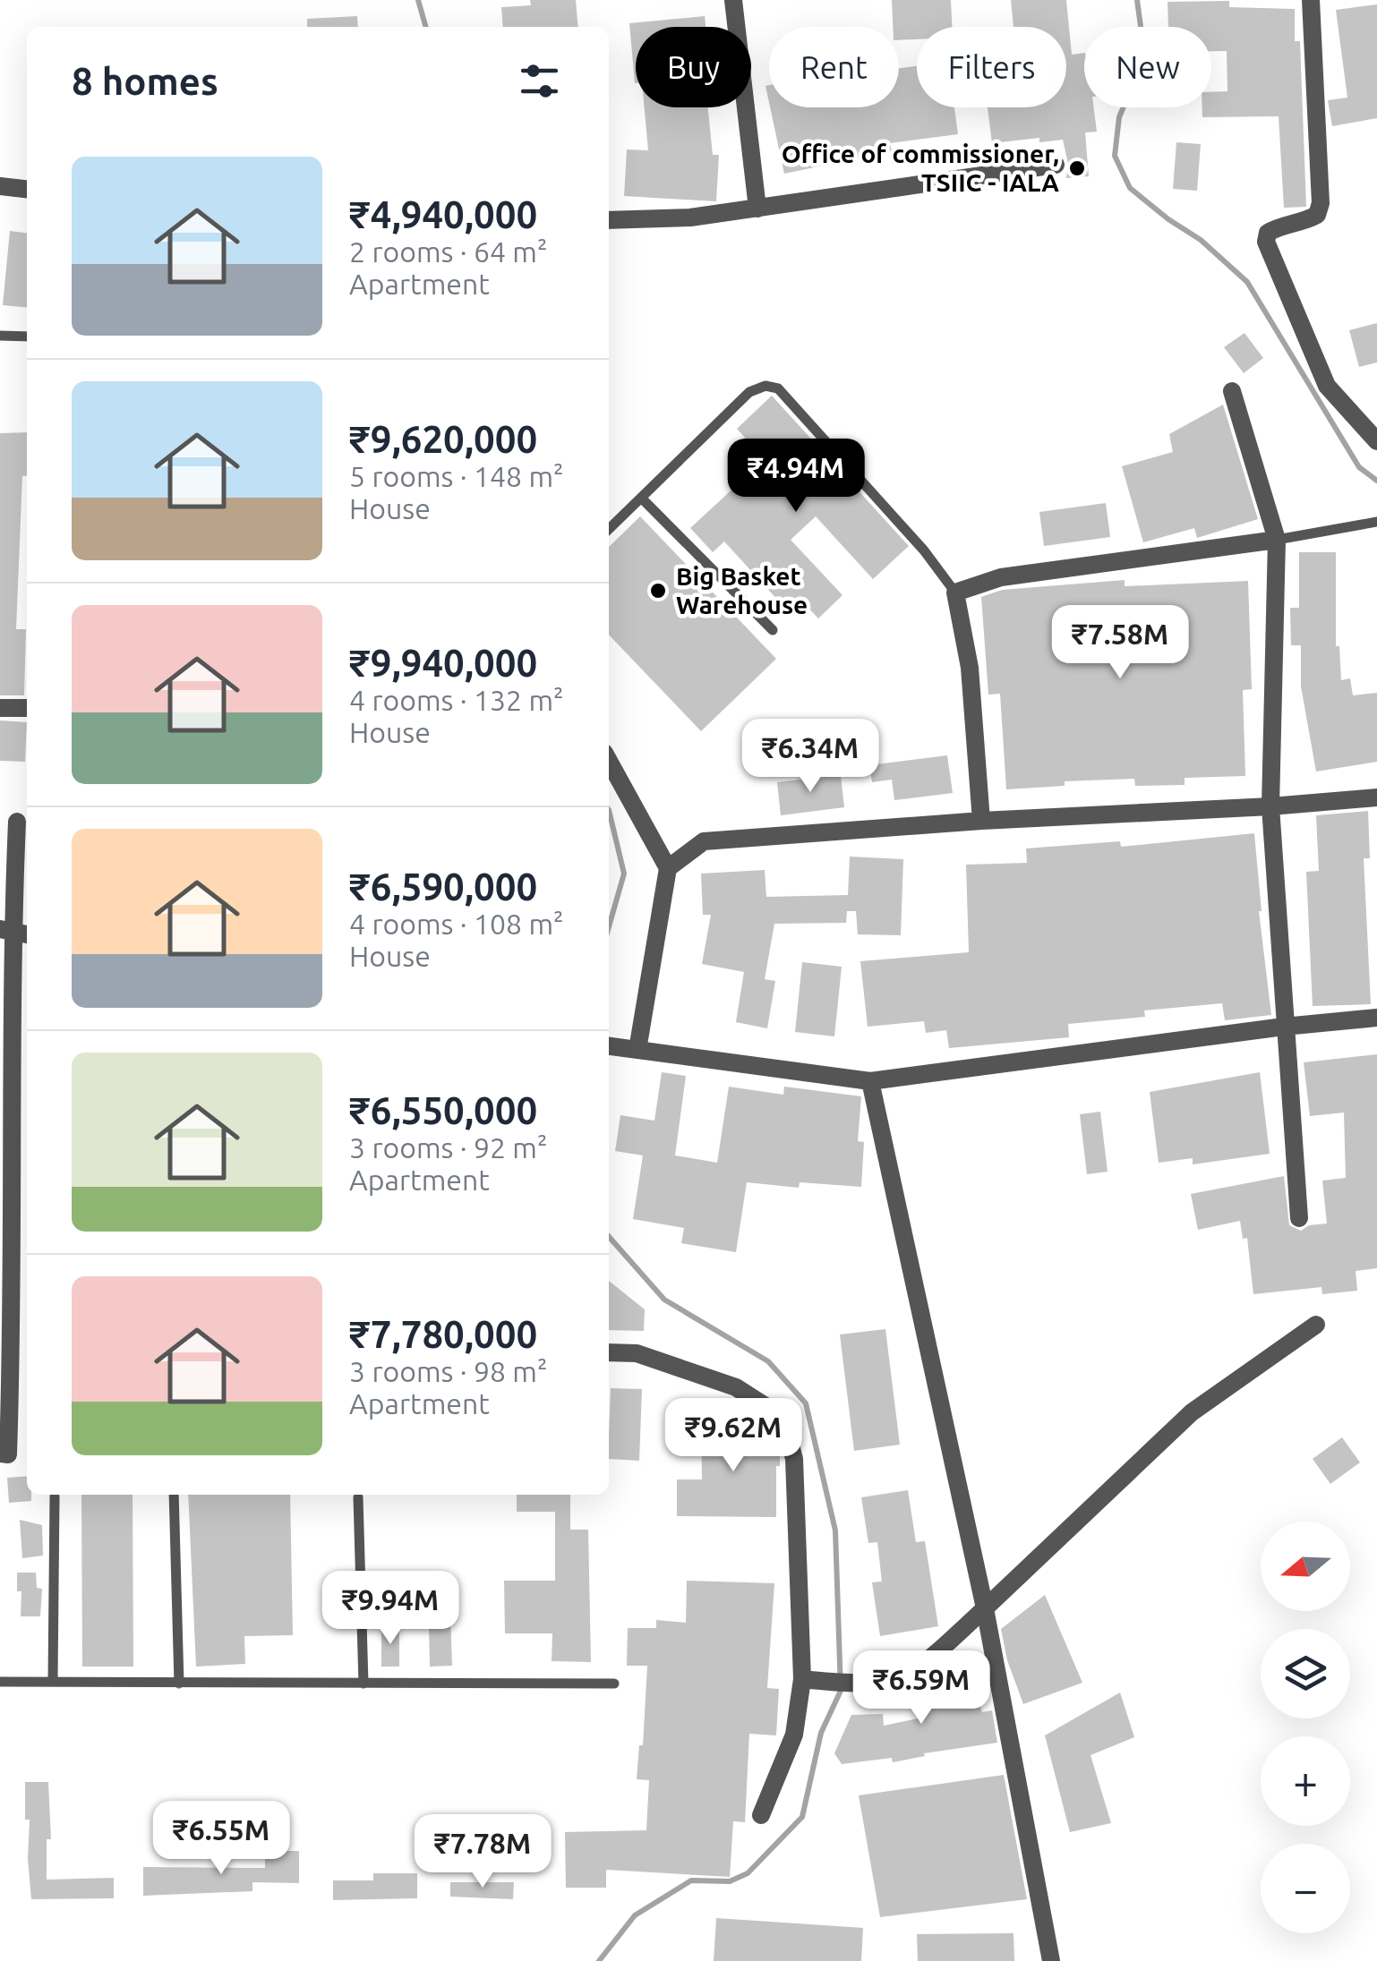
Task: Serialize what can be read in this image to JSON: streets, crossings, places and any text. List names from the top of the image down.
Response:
{
  "places": ["Office of commissioner, TSIIC - IALA", "Big Basket Warehouse"],
  "north": "left",
  "page": {
    "chip": [
      "Buy",
      "Rent",
      "Filters",
      "New"
    ],
    "heading": "8 homes",
    "list": [
      {
        "name": "₹4,940,000",
        "note": "2 rooms · 64 m² · Apartment"
      },
      {
        "name": "₹9,620,000",
        "note": "5 rooms · 148 m² · House"
      },
      {
        "name": "₹9,940,000",
        "note": "4 rooms · 132 m² · House"
      },
      {
        "name": "₹6,590,000",
        "note": "4 rooms · 108 m² · House"
      },
      {
        "name": "₹6,550,000",
        "note": "3 rooms · 92 m² · Apartment"
      },
      {
        "name": "₹7,780,000",
        "note": "3 rooms · 98 m² · Apartment"
      }
    ],
    "price": [
      "₹4.94M",
      "₹7.58M",
      "₹6.34M",
      "₹9.62M",
      "₹9.94M",
      "₹6.59M",
      "₹6.55M",
      "₹7.78M"
    ],
    "map_buttons": ["+", "−"]
  }
}
